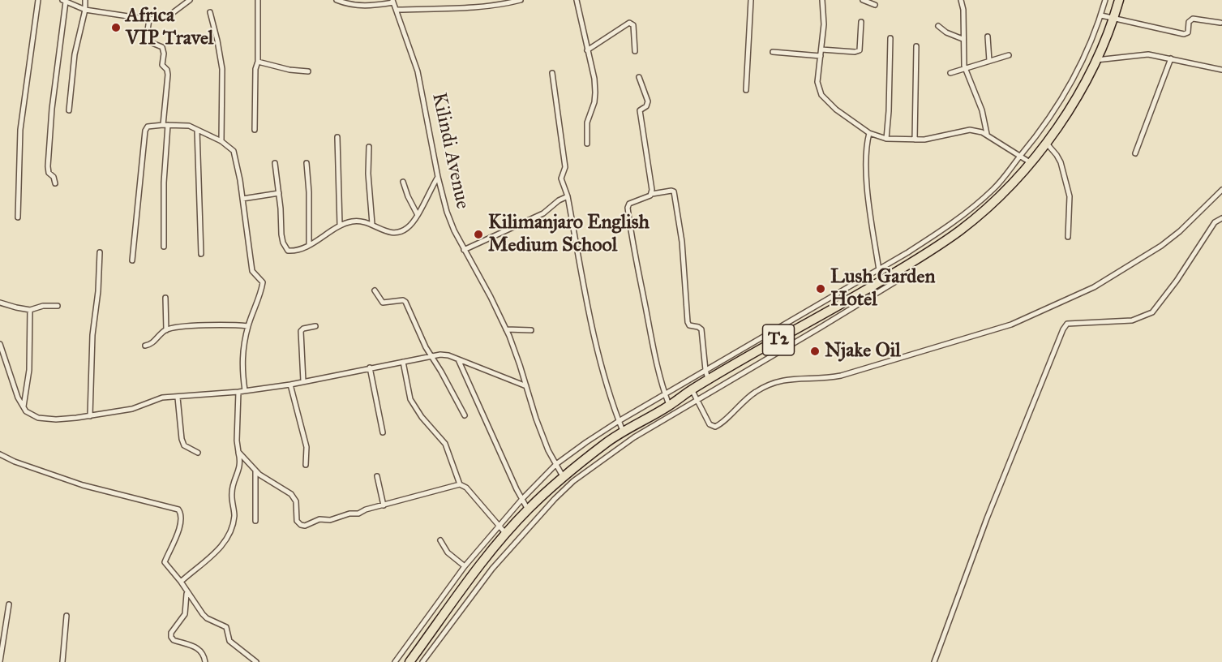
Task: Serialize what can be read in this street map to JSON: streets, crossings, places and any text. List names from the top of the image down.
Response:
{
  "streets": {
    "highway": ["T2"],
    "street": ["Kilindi Avenue"]
  },
  "crossings": [
    ["Kilindi Avenue", "T2"]
  ],
  "places": [
    "Africa VIP Travel",
    "Kilimanjaro English Medium School",
    "Lush Garden Hotel",
    "Njake Oil"
  ]
}
